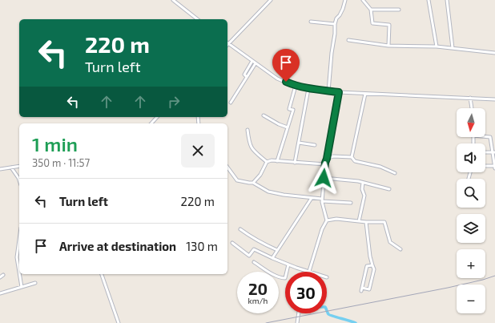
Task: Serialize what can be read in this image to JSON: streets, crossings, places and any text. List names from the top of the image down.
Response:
{
  "north": "bottom",
  "page": {
    "turn": ["220 m", "Turn left"],
    "map_buttons": ["+", "−"],
    "heading": ["1 min", "350 m · 11:57"],
    "list": [
      {
        "name": "Turn left",
        "value": "220 m"
      },
      {
        "name": "Arrive at destination",
        "value": "130 m"
      }
    ],
    "speed": "20 km/h",
    "limit": "30"
  }
}
